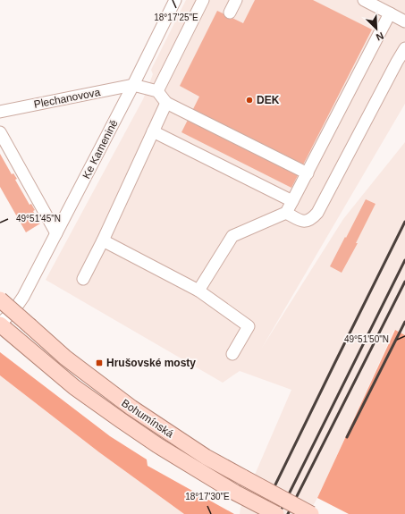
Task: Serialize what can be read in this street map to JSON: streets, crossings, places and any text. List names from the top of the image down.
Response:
{
  "streets": {
    "main road": ["Bohumínská"],
    "street": ["Plechanovova", "Ke Kamenině"]
  },
  "crossings": [
    ["Plechanovova", "Ke Kamenině"],
    ["Ke Kamenině", "Bohumínská"]
  ],
  "places": {
    "other": ["DEK"],
    "transit": ["Hrušovské mosty"]
  },
  "north": "bottom right",
  "coordinates": [
    "18°17'25\"E",
    "49°51'45\"N",
    "49°51'50\"N",
    "18°17'30\"E"
  ]
}
